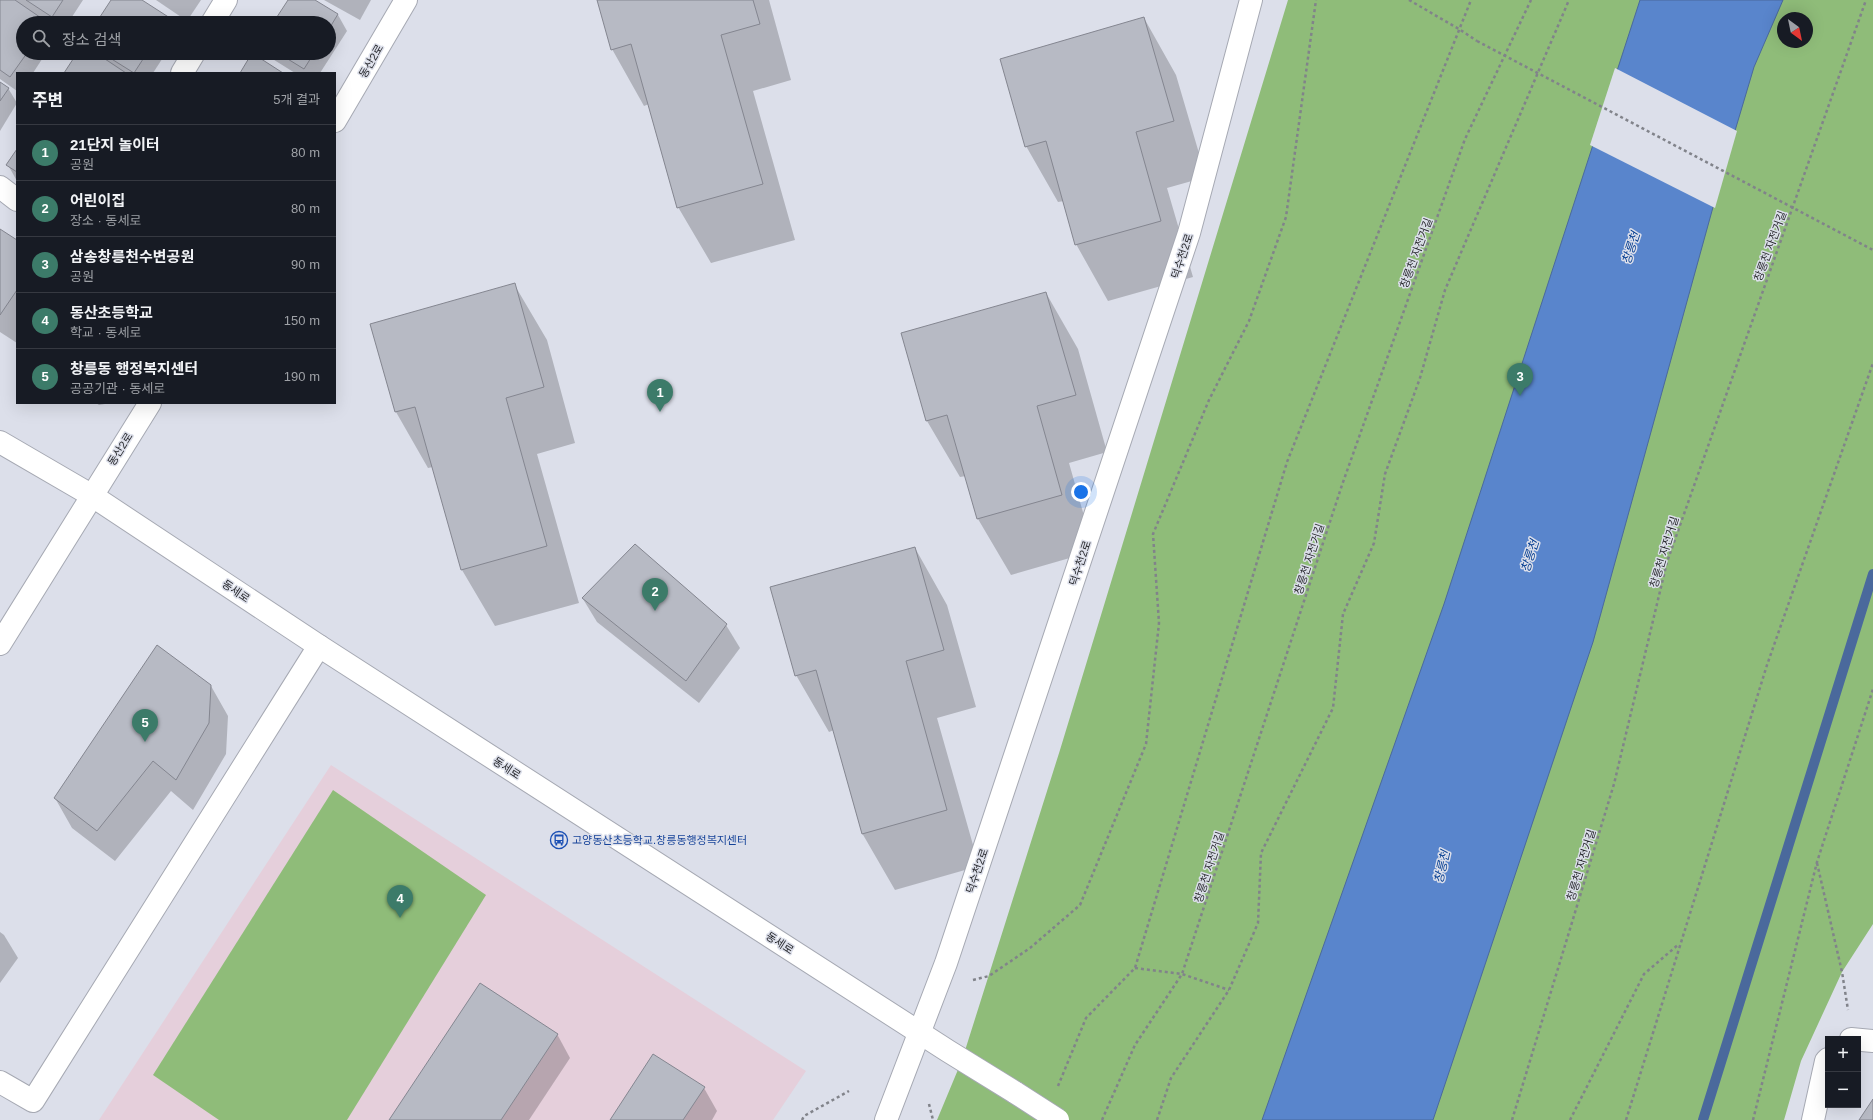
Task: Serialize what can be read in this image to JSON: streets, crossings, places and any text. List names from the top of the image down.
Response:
{
  "streets": {
    "street": ["동산2로", "덕수천2로", "동세로"],
    "path": ["창릉천 자전거길"]
  },
  "crossings": [
    ["동산2로", "동세로"],
    ["덕수천2로", "동세로"]
  ],
  "water": ["창릉천"],
  "places": {
    "bus stop": ["고양동산초등학교.창릉동행정복지센터"]
  },
  "north": "bottom right",
  "page": {
    "search": "장소 검색",
    "heading": ["주변", "5개 결과"],
    "list": [
      {
        "mark": "1",
        "name": "21단지 놀이터",
        "note": "공원",
        "value": "80 m"
      },
      {
        "mark": "2",
        "name": "어린이집",
        "note": "장소 · 동세로",
        "value": "80 m"
      },
      {
        "mark": "3",
        "name": "삼송창릉천수변공원",
        "note": "공원",
        "value": "90 m"
      },
      {
        "mark": "4",
        "name": "동산초등학교",
        "note": "학교 · 동세로",
        "value": "150 m"
      },
      {
        "mark": "5",
        "name": "창릉동 행정복지센터",
        "note": "공공기관 · 동세로",
        "value": "190 m"
      }
    ],
    "pins": [
      "3",
      "1",
      "2",
      "5",
      "4"
    ],
    "map_buttons": ["+", "−"]
  }
}
